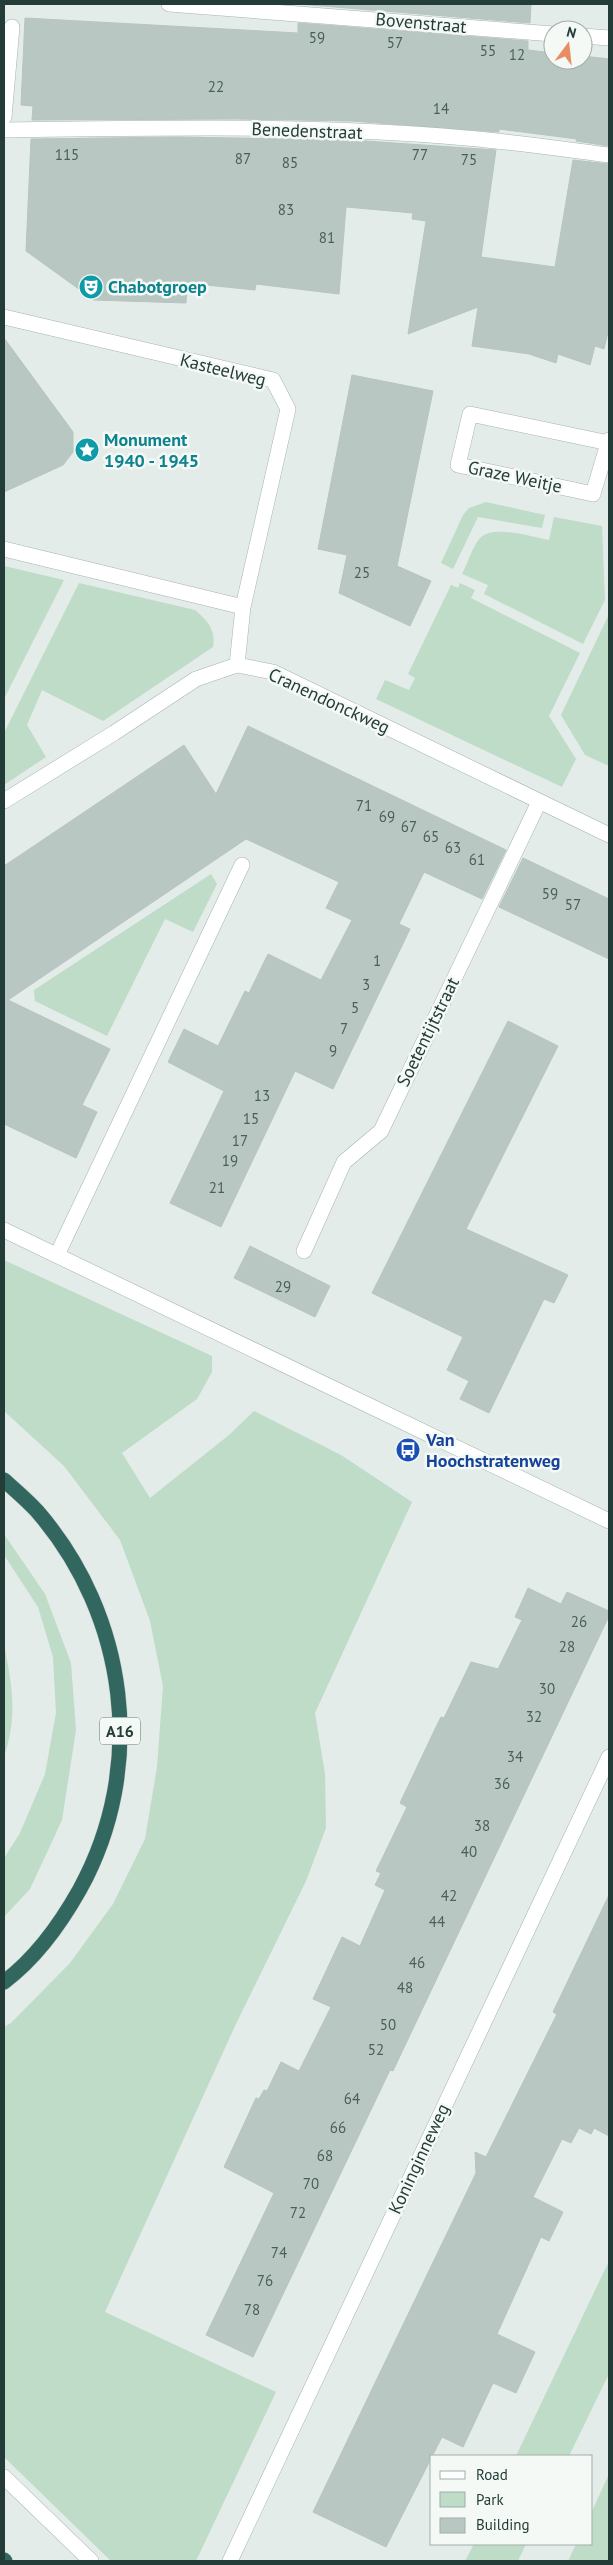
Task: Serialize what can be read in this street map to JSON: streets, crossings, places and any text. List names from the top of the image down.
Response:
{
  "streets": {
    "highway": ["A16"],
    "street": [
      "Bovenstraat",
      "Benedenstraat",
      "Kasteelweg",
      "Graze Weitje",
      "Cranendonckweg",
      "Soetentijtstraat",
      "Koninginneweg"
    ]
  },
  "crossings": [
    ["Kasteelweg", "Cranendonckweg"],
    ["Cranendonckweg", "Soetentijtstraat"]
  ],
  "places": {
    "theatre": ["Chabotgroep"],
    "place": ["Monument 1940 - 1945"],
    "bus stop": ["Van Hoochstratenweg"]
  },
  "house_numbers": [
    "59",
    "57",
    "55",
    "12",
    "22",
    "14",
    "115",
    "77",
    "87",
    "75",
    "85",
    "83",
    "81",
    "25",
    "71",
    "69",
    "67",
    "65",
    "63",
    "61",
    "59",
    "57",
    "1",
    "3",
    "5",
    "7",
    "9",
    "13",
    "15",
    "17",
    "19",
    "21",
    "29",
    "26",
    "28",
    "30",
    "32",
    "34",
    "36",
    "38",
    "40",
    "42",
    "44",
    "46",
    "48",
    "50",
    "52",
    "64",
    "66",
    "68",
    "70",
    "72",
    "74",
    "76",
    "78"
  ],
  "legend": ["Road", "Park", "Building"],
  "north": "top"
}
